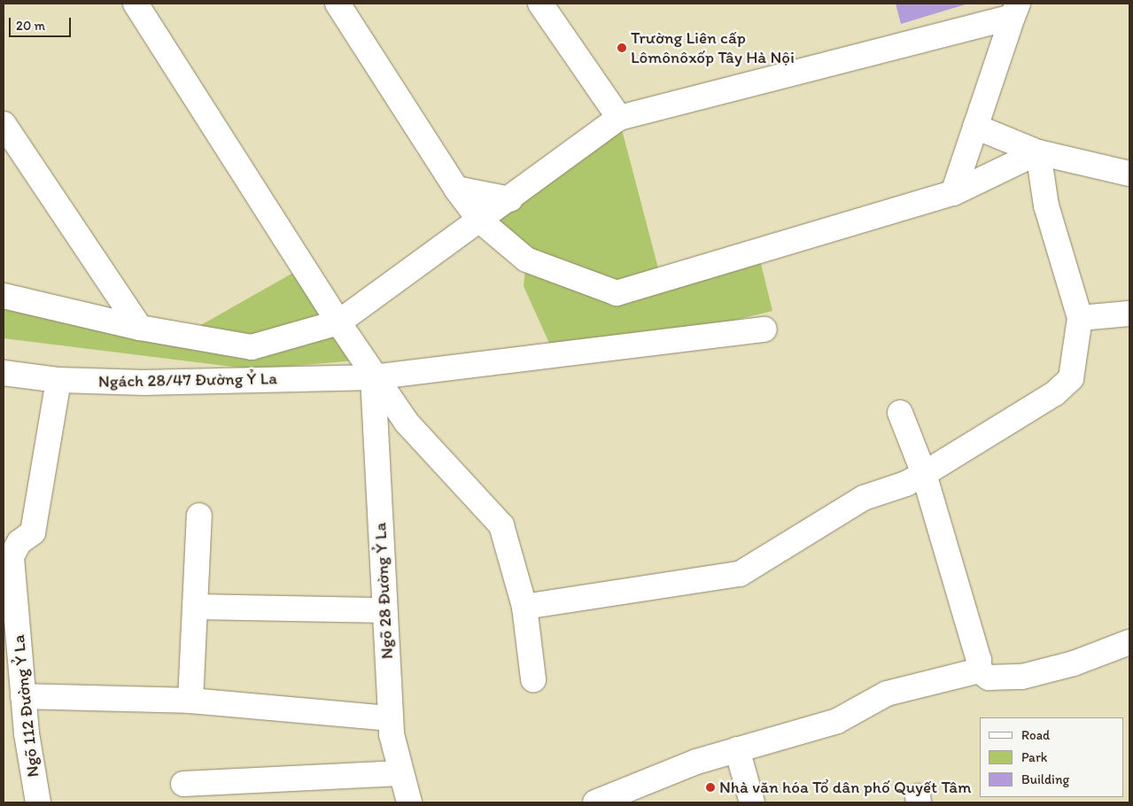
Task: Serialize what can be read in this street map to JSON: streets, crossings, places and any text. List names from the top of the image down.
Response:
{
  "streets": {
    "street": ["Ngách 28/47 Đường Ỷ La", "Ngõ 28 Đường Ỷ La", "Ngõ 112 Đường Ỷ La"]
  },
  "crossings": [
    ["Ngách 28/47 Đường Ỷ La", "Ngõ 28 Đường Ỷ La"],
    ["Ngách 28/47 Đường Ỷ La", "Ngõ 112 Đường Ỷ La"]
  ],
  "places": ["Trường Liên cấp Lômônôxốp Tây Hà Nội", "Nhà văn hóa Tổ dân phố Quyết Tâm"],
  "legend": ["Road", "Park", "Building"],
  "scale_bar": "20 m"
}
